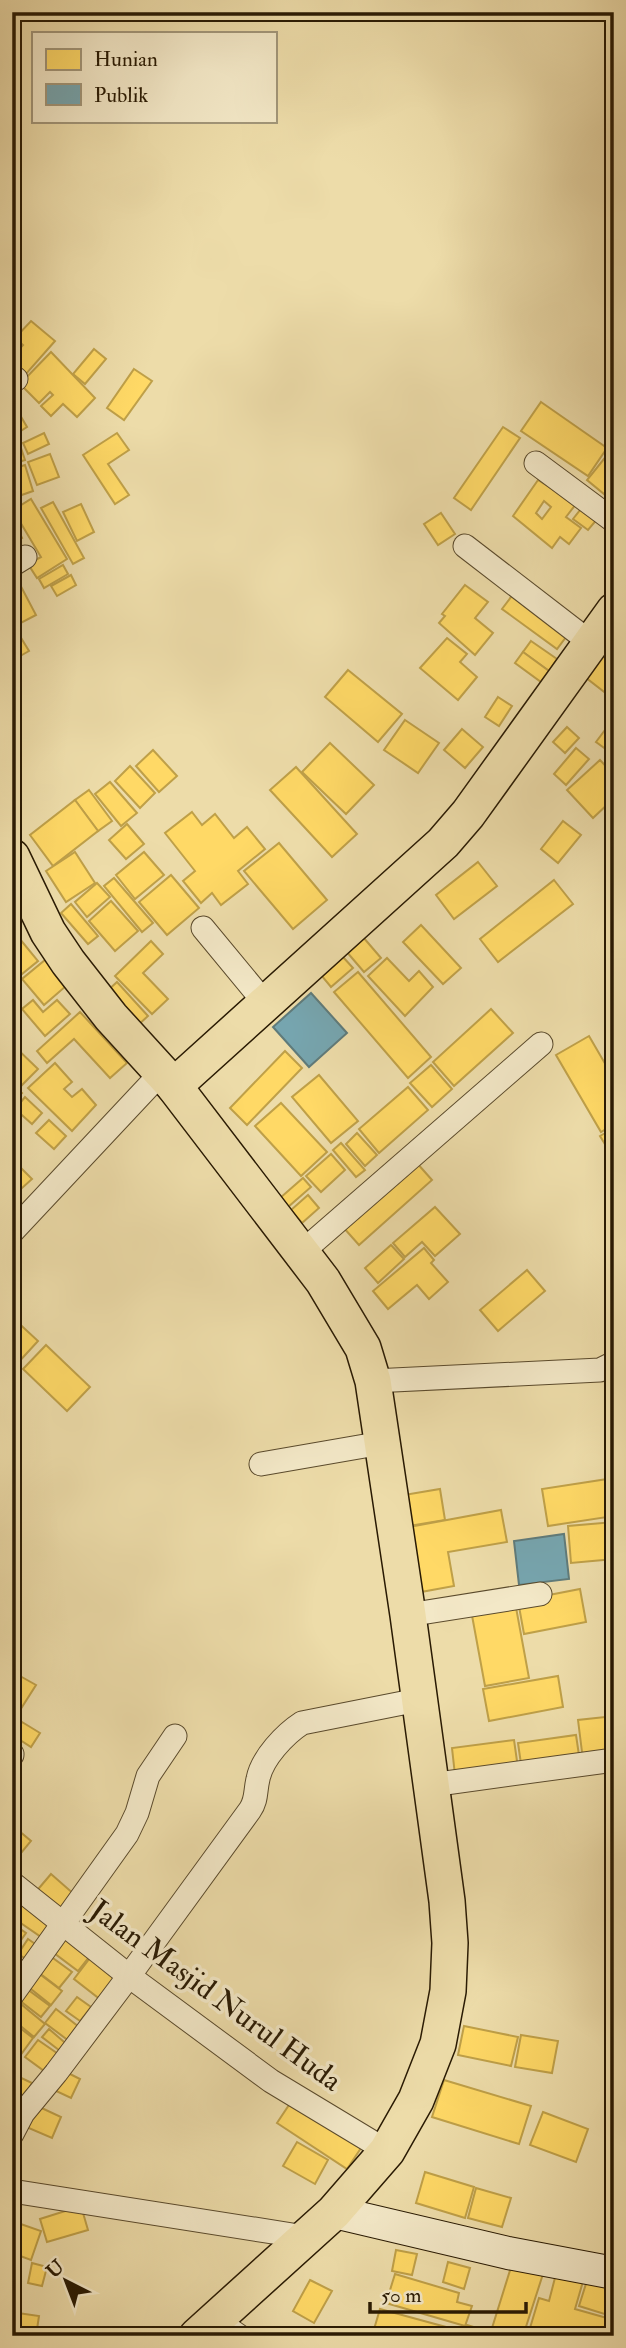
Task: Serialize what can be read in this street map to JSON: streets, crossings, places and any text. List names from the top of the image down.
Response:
{
  "streets": {
    "street": ["Jalan Masjid Nurul Huda"]
  },
  "legend": ["Hunian", "Publik"],
  "scale_bar": "50 m",
  "north": "top left"
}
